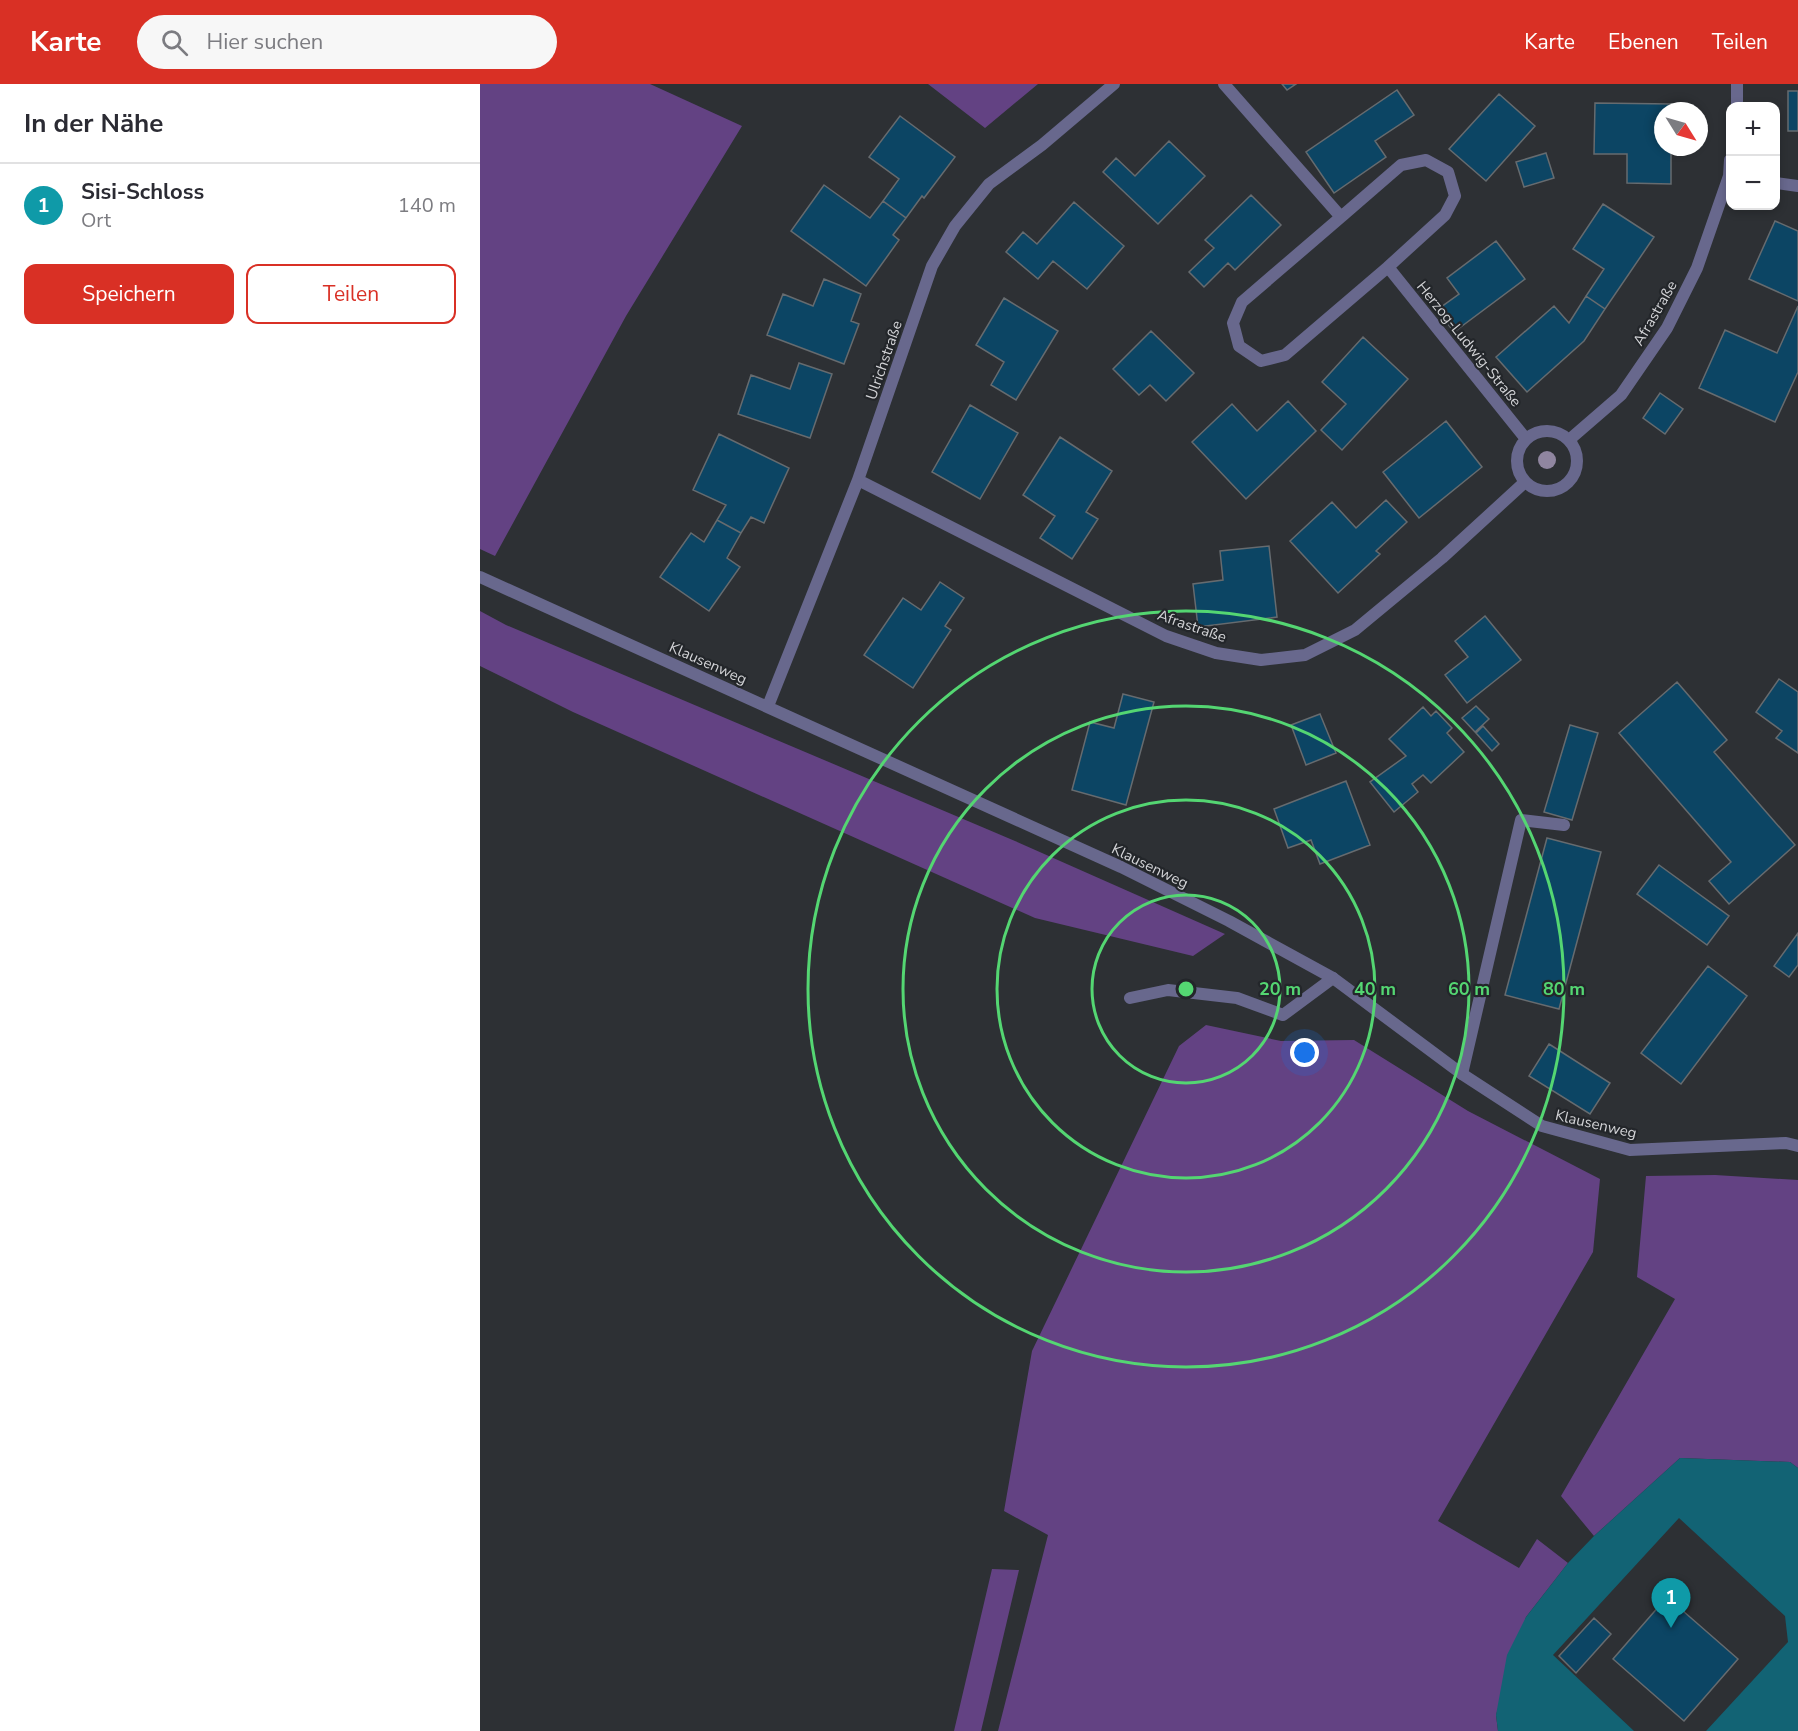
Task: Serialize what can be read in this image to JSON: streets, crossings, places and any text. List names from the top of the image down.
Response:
{
  "streets": {
    "street": [
      "Afrastraße",
      "Herzog-Ludwig-Straße",
      "Ulrichstraße",
      "Klausenweg"
    ]
  },
  "crossings": [
    ["Afrastraße", "Herzog-Ludwig-Straße"],
    ["Afrastraße", "Ulrichstraße"],
    ["Ulrichstraße", "Klausenweg"]
  ],
  "north": "bottom right",
  "page": {
    "header": "Karte",
    "search": "Hier suchen",
    "nav": ["Karte", "Ebenen", "Teilen"],
    "heading": "In der Nähe",
    "map_buttons": ["+", "−"],
    "list": [
      {
        "mark": "1",
        "name": "Sisi-Schloss",
        "note": "Ort",
        "value": "140 m"
      }
    ],
    "buttons": ["Speichern", "Teilen"],
    "pins": "1"
  },
  "rings": [
    "20 m",
    "40 m",
    "60 m",
    "80 m"
  ]
}
